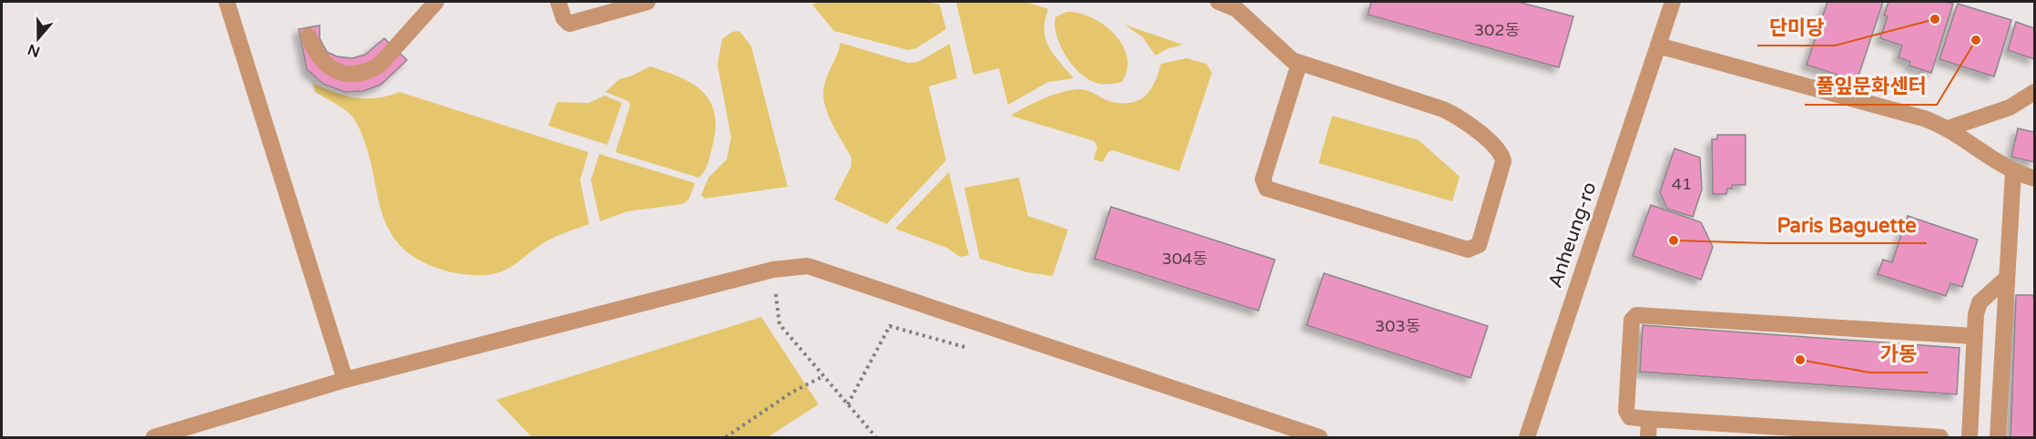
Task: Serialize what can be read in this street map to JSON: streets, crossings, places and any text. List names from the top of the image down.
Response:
{
  "streets": {
    "street": ["Anheung-ro"]
  },
  "places": [
    "단미당",
    "풀잎문화센터",
    "Paris Baguette",
    "가동"
  ],
  "house_numbers": [
    "302동",
    "41",
    "304동",
    "303동"
  ],
  "north": "bottom"
}
